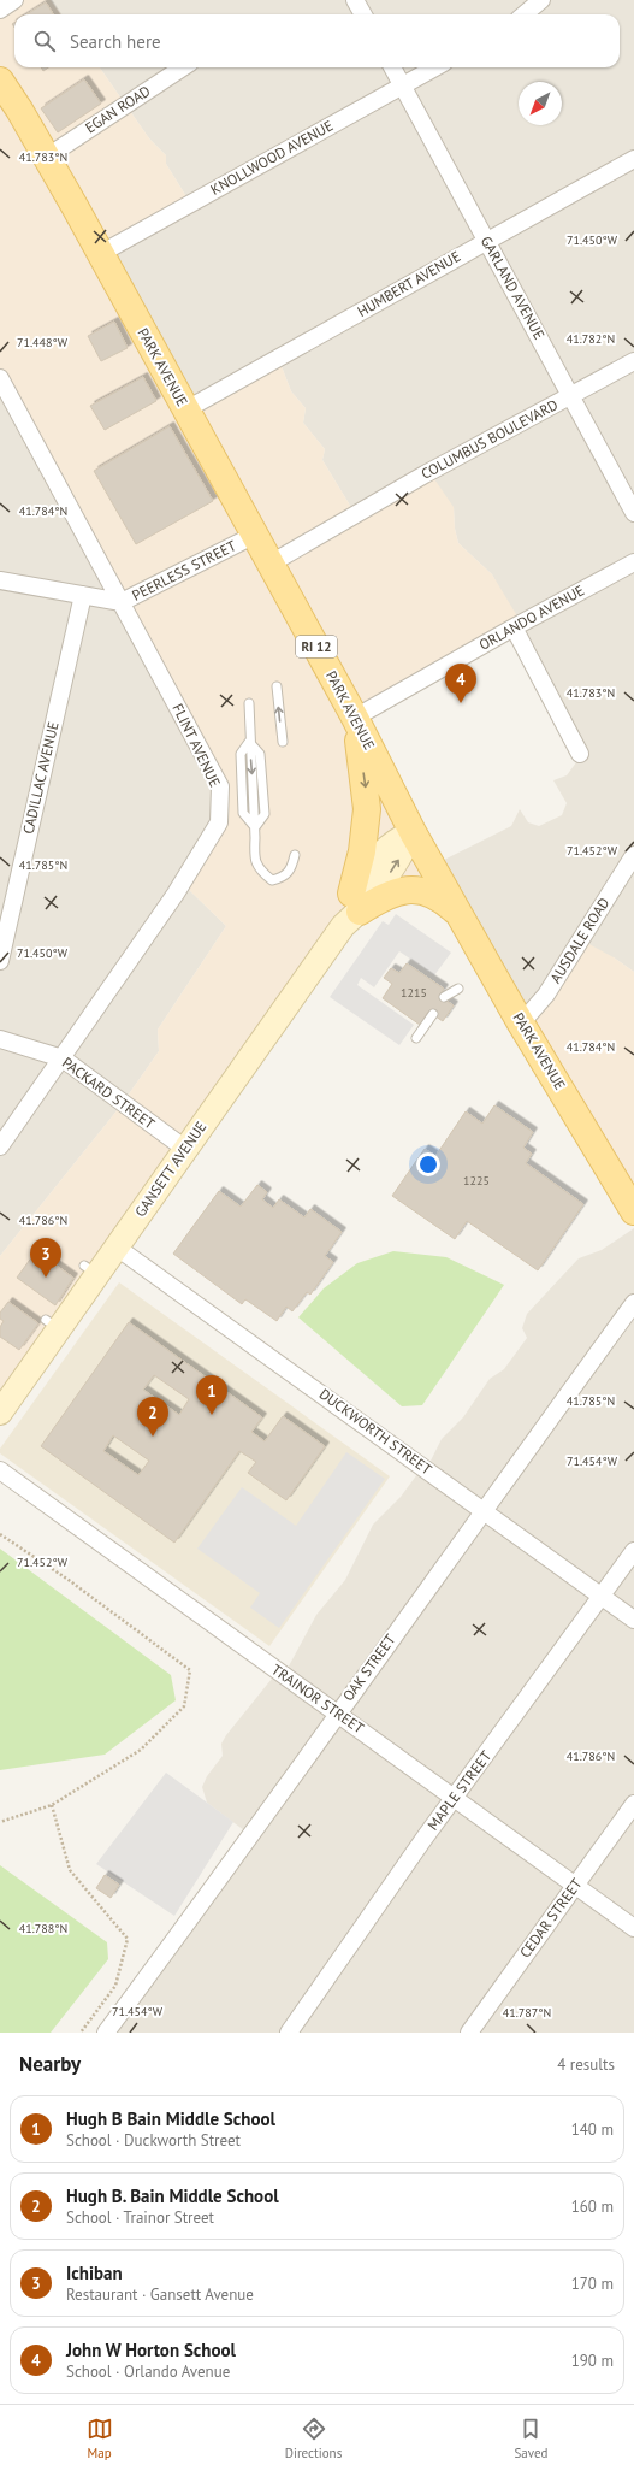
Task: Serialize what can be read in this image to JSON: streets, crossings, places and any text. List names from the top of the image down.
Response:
{
  "streets": {
    "main road": ["PARK AVENUE", "RI 12", "GANSETT AVENUE"],
    "street": [
      "EGAN ROAD",
      "KNOLLWOOD AVENUE",
      "HUMBERT AVENUE",
      "GARLAND AVENUE",
      "COLUMBUS BOULEVARD",
      "PEERLESS STREET",
      "ORLANDO AVENUE",
      "FLINT AVENUE",
      "CADILLAC AVENUE",
      "AUSDALE ROAD",
      "PACKARD STREET",
      "DUCKWORTH STREET",
      "OAK STREET",
      "TRAINOR STREET",
      "MAPLE STREET",
      "CEDAR STREET"
    ]
  },
  "crossings": [
    ["EGAN ROAD", "PARK AVENUE"],
    ["KNOLLWOOD AVENUE", "GARLAND AVENUE"],
    ["KNOLLWOOD AVENUE", "PARK AVENUE"],
    ["HUMBERT AVENUE", "GARLAND AVENUE"],
    ["HUMBERT AVENUE", "PARK AVENUE"],
    ["GARLAND AVENUE", "COLUMBUS BOULEVARD"],
    ["PARK AVENUE", "COLUMBUS BOULEVARD"],
    ["PARK AVENUE", "PEERLESS STREET"],
    ["PARK AVENUE", "ORLANDO AVENUE"],
    ["PARK AVENUE", "AUSDALE ROAD"],
    ["PARK AVENUE", "GANSETT AVENUE"],
    ["PEERLESS STREET", "FLINT AVENUE"],
    ["PEERLESS STREET", "CADILLAC AVENUE"],
    ["FLINT AVENUE", "PACKARD STREET"],
    ["PACKARD STREET", "GANSETT AVENUE"],
    ["GANSETT AVENUE", "DUCKWORTH STREET"],
    ["DUCKWORTH STREET", "OAK STREET"],
    ["DUCKWORTH STREET", "MAPLE STREET"],
    ["OAK STREET", "TRAINOR STREET"],
    ["TRAINOR STREET", "MAPLE STREET"],
    ["TRAINOR STREET", "CEDAR STREET"]
  ],
  "house_numbers": ["1215", "1225"],
  "north": "bottom left",
  "page": {
    "search": "Search here",
    "pins": [
      "4",
      "3",
      "1",
      "2"
    ],
    "heading": ["Nearby", "4 results"],
    "list": [
      {
        "mark": "1",
        "name": "Hugh B Bain Middle School",
        "note": "School · Duckworth Street",
        "value": "140 m"
      },
      {
        "mark": "2",
        "name": "Hugh B. Bain Middle School",
        "note": "School · Trainor Street",
        "value": "160 m"
      },
      {
        "mark": "3",
        "name": "Ichiban",
        "note": "Restaurant · Gansett Avenue",
        "value": "170 m"
      },
      {
        "mark": "4",
        "name": "John W Horton School",
        "note": "School · Orlando Avenue",
        "value": "190 m"
      }
    ],
    "nav": ["Map", "Directions", "Saved"]
  },
  "coordinates": [
    "41.783°N",
    "71.450°W",
    "41.782°N",
    "71.448°W",
    "41.784°N",
    "71.452°W",
    "41.785°N",
    "41.786°N",
    "71.454°W",
    "41.788°N",
    "41.787°N"
  ]
}
